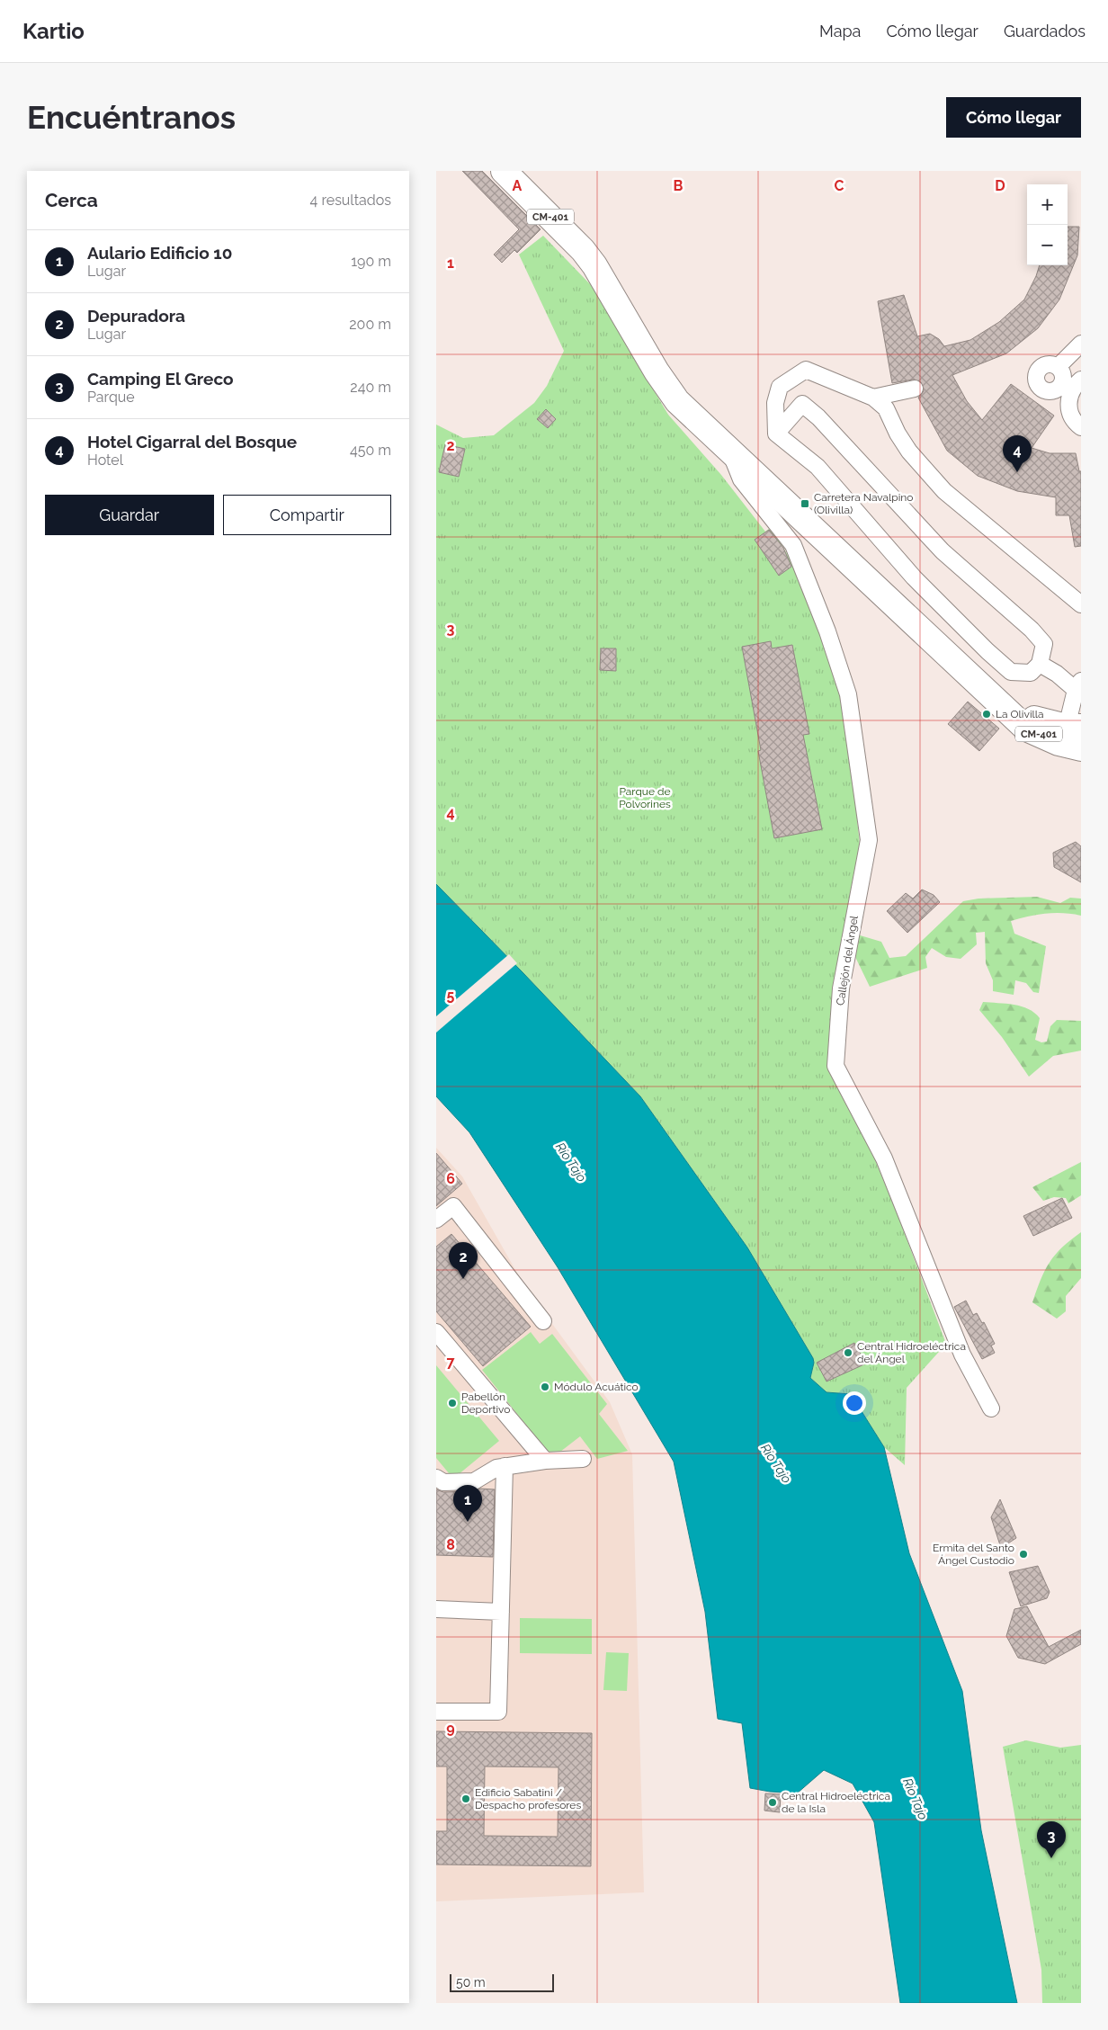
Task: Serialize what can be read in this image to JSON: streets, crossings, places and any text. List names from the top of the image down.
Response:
{
  "streets": {
    "main road": ["CM-401"],
    "street": ["Callejón del Ángel"]
  },
  "crossings": [
    ["CM-401", "Callejón del Ángel"]
  ],
  "water": ["Río Tajo"],
  "parks": ["Parque de Polvorines"],
  "places": {
    "transit": ["Carretera Navalpino (Olivilla)"],
    "other": [
      "La Olivilla",
      "Central Hidroeléctrica del Ángel",
      "Módulo Acuático",
      "Pabellón Deportivo",
      "Ermita del Santo Ángel Custodio",
      "Edificio Sabatini / Despacho profesores",
      "Central Hidroeléctrica de la Isla"
    ]
  },
  "scale_bar": "50 m",
  "page": {
    "header": "Kartio",
    "nav": ["Mapa", "Cómo llegar", "Guardados"],
    "buttons": [
      "Cómo llegar",
      ["Guardar", "Compartir"]
    ],
    "title": "Encuéntranos",
    "heading": ["Cerca", "4 resultados"],
    "map_buttons": ["+", "−"],
    "list": [
      {
        "mark": "1",
        "name": "Aulario Edificio 10",
        "note": "Lugar",
        "value": "190 m"
      },
      {
        "mark": "2",
        "name": "Depuradora",
        "note": "Lugar",
        "value": "200 m"
      },
      {
        "mark": "3",
        "name": "Camping El Greco",
        "note": "Parque",
        "value": "240 m"
      },
      {
        "mark": "4",
        "name": "Hotel Cigarral del Bosque",
        "note": "Hotel",
        "value": "450 m"
      }
    ],
    "pins": [
      "4",
      "2",
      "1",
      "3"
    ],
    "scale": "50 m"
  },
  "grid": {
    "columns": [
      "A",
      "B",
      "C",
      "D"
    ],
    "rows": [
      "1",
      "2",
      "3",
      "4",
      "5",
      "6",
      "7",
      "8",
      "9"
    ]
  }
}
